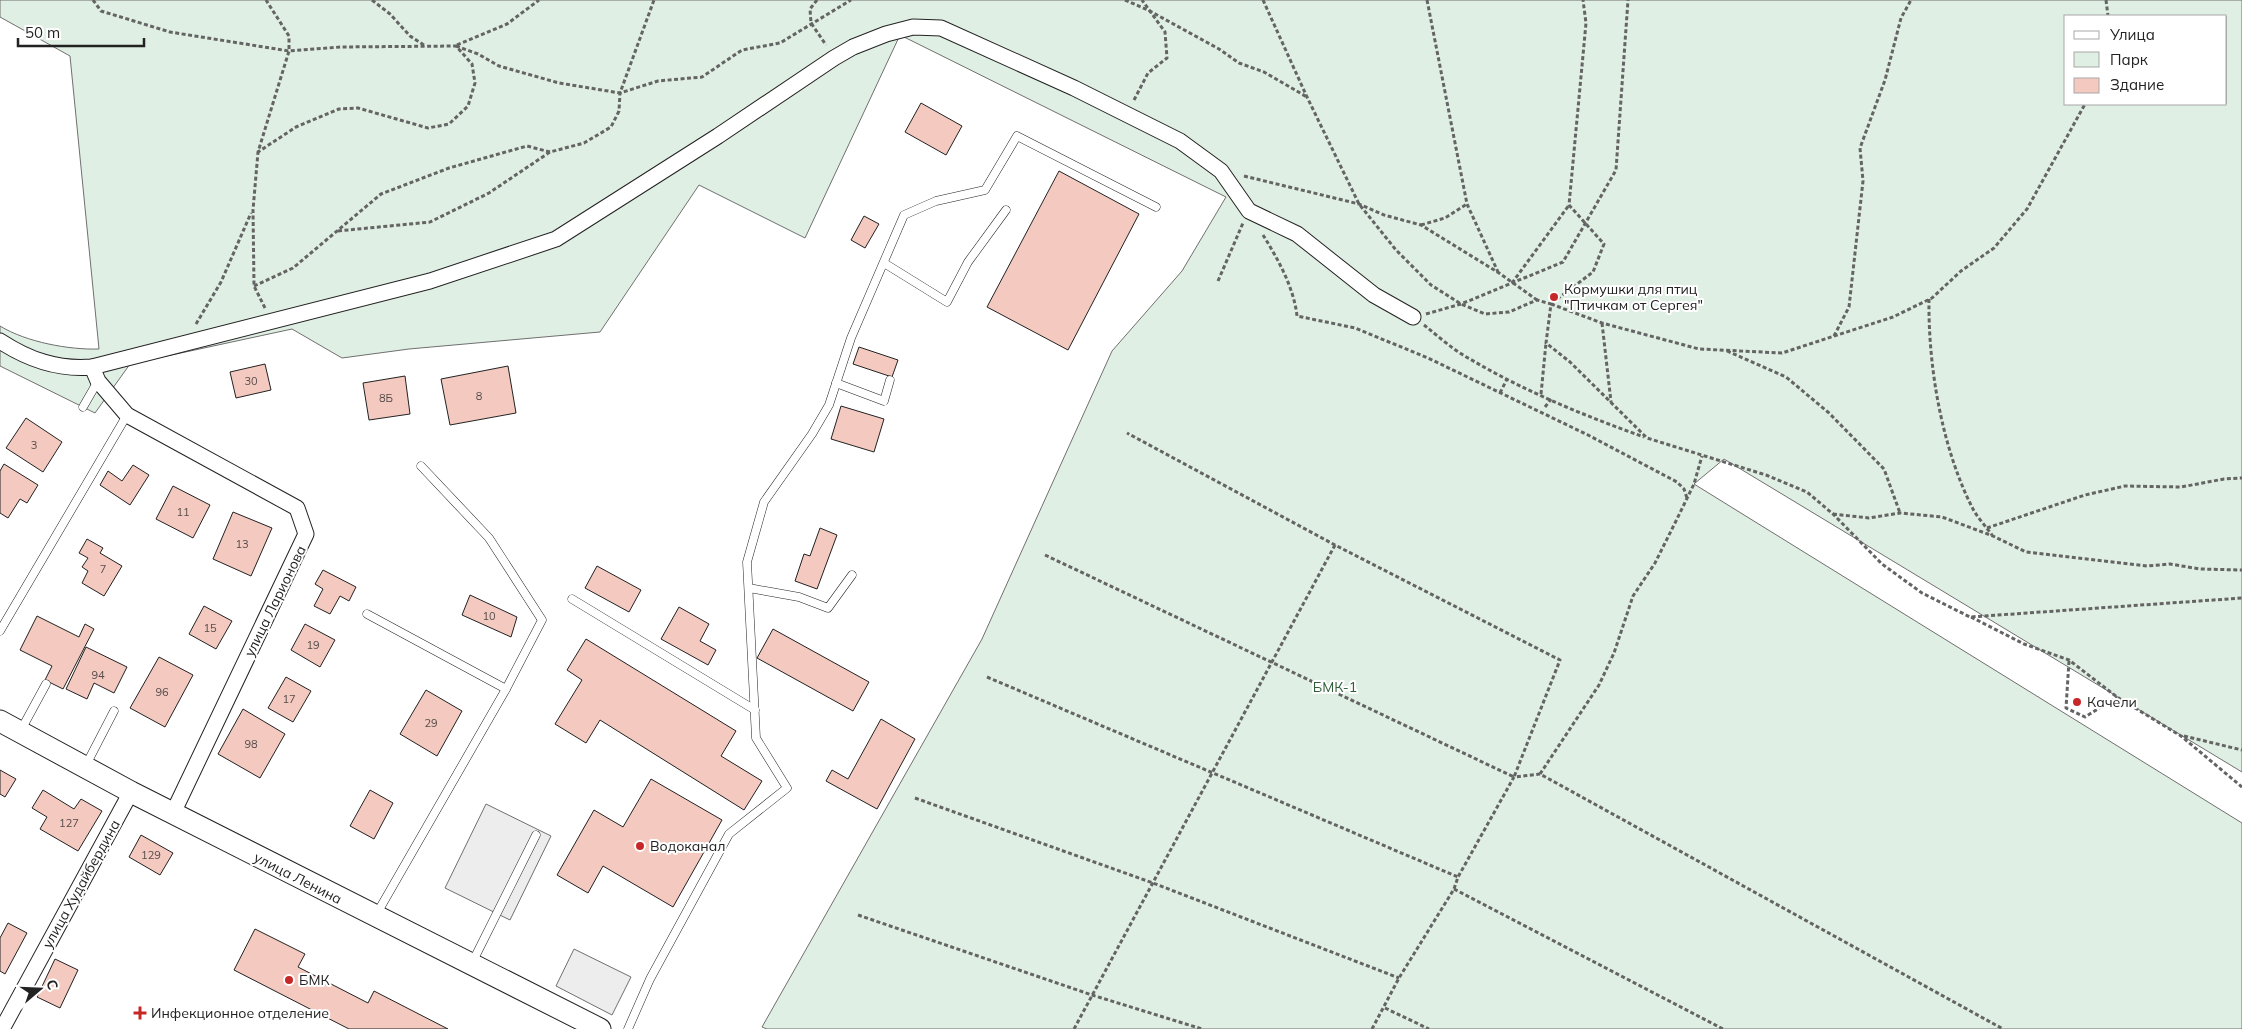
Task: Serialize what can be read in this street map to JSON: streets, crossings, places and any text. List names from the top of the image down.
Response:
{
  "streets": {
    "main road": ["улица Ленина"],
    "street": ["улица Ларионова", "улица Худайбердина"]
  },
  "crossings": [
    ["улица Ларионова", "улица Ленина"],
    ["улица Ленина", "улица Худайбердина"]
  ],
  "parks": ["БМК-1"],
  "places": {
    "other": [
      "Кормушки для птиц \"Птичкам от Сергея\"",
      "Качели",
      "Водоканал",
      "БМК"
    ],
    "health": ["Инфекционное отделение"]
  },
  "house_numbers": [
    "30",
    "8",
    "8Б",
    "3",
    "11",
    "13",
    "7",
    "10",
    "15",
    "19",
    "94",
    "96",
    "17",
    "29",
    "98",
    "127",
    "129"
  ],
  "legend": ["Улица", "Парк", "Здание"],
  "scale_bar": "50 m",
  "north": "right"
}
